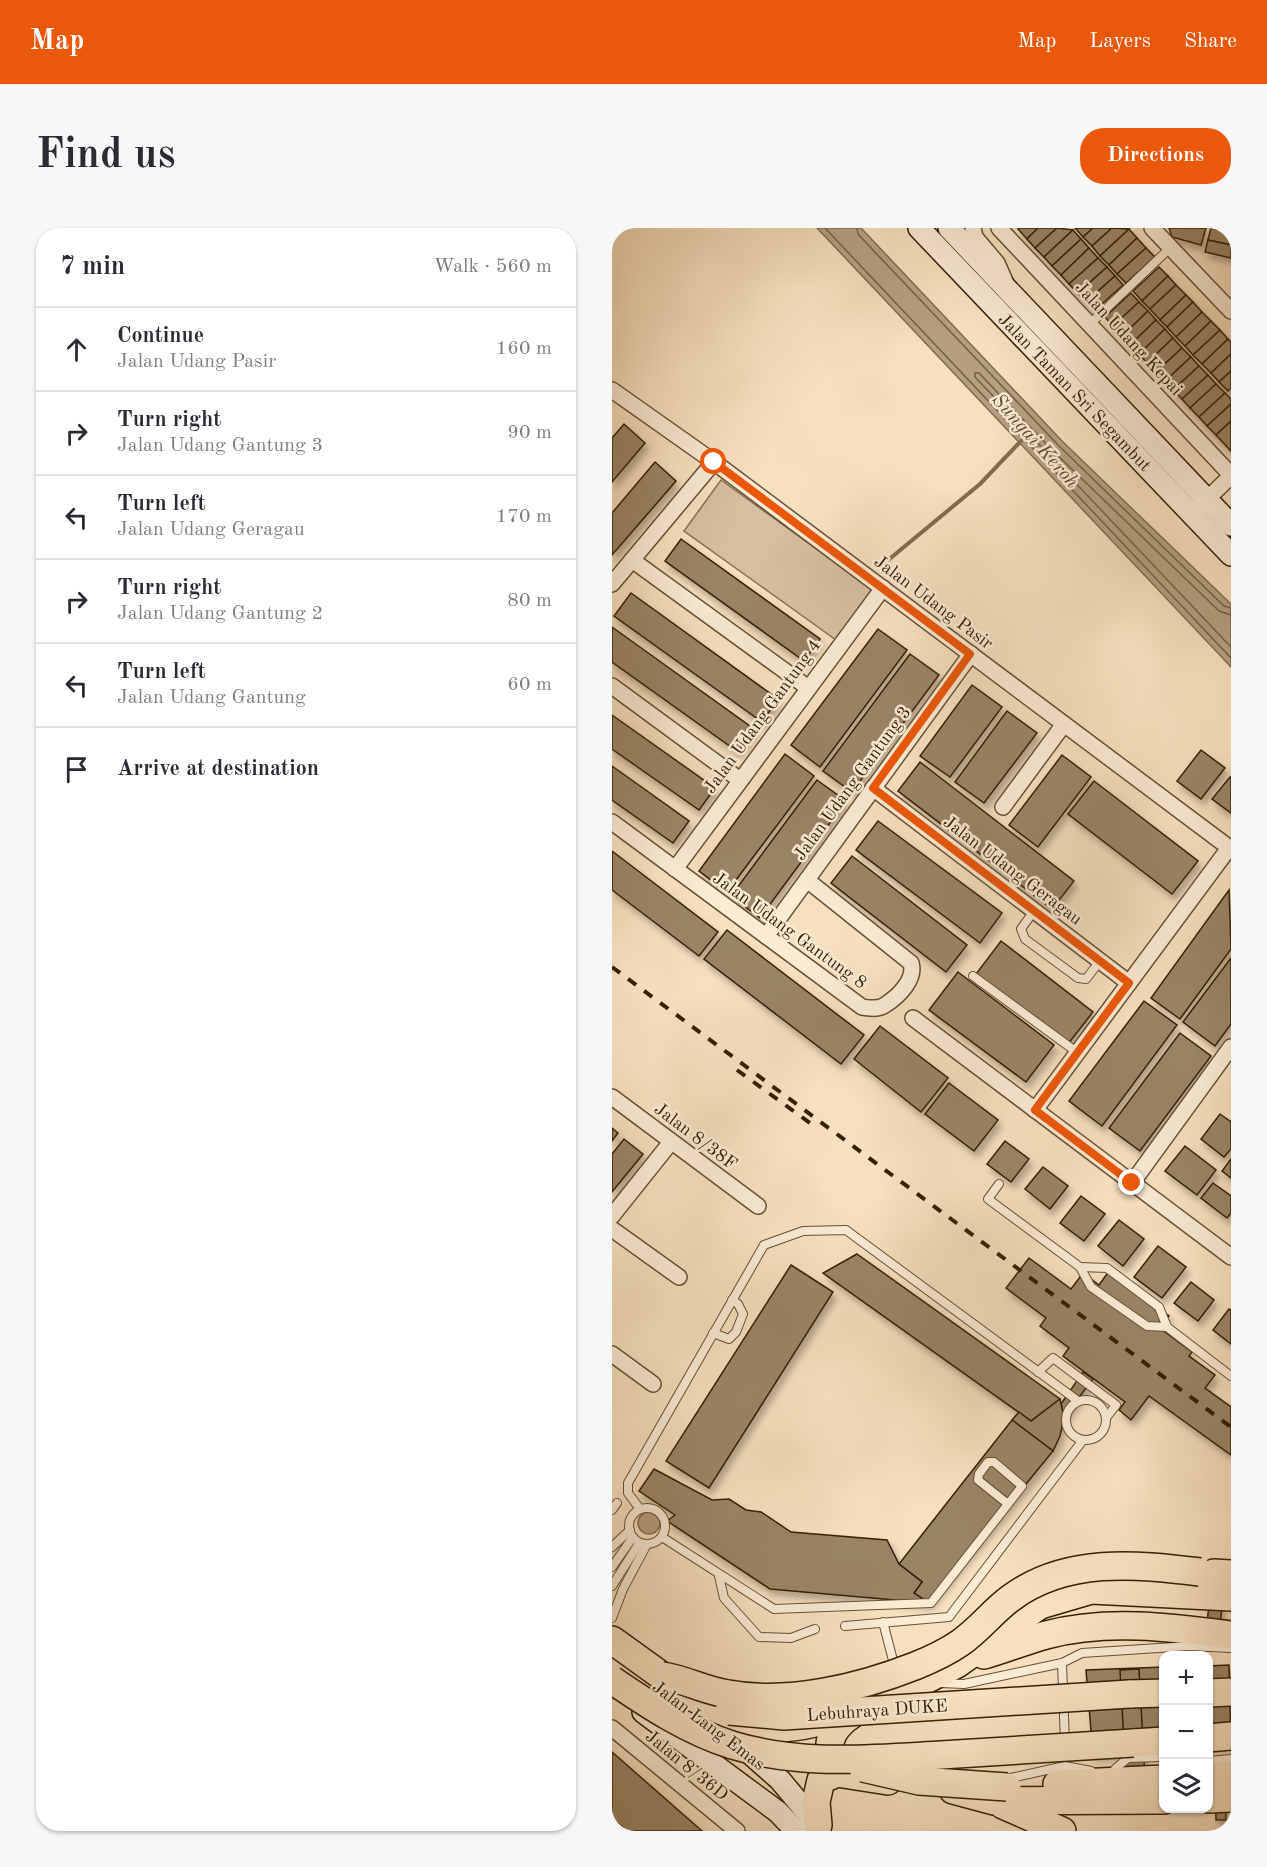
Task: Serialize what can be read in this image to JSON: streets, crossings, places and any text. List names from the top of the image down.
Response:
{
  "streets": {
    "highway": ["Lebuhraya DUKE"],
    "street": [
      "Jalan Udang Kepai",
      "Jalan Taman Sri Segambut",
      "Jalan Udang Pasir",
      "Jalan Udang Gantung 4",
      "Jalan Udang Gantung 3",
      "Jalan Udang Geragau",
      "Jalan Udang Gantung 8",
      "Jalan 8/38F",
      "Jalan Lang Emas",
      "Jalan 8/36D"
    ]
  },
  "crossings": [
    ["Jalan Udang Pasir", "Jalan Udang Gantung 4"],
    ["Jalan Udang Pasir", "Jalan Udang Gantung 3"],
    ["Jalan Udang Gantung 4", "Jalan Udang Gantung 8"],
    ["Jalan Udang Gantung 3", "Jalan Udang Geragau"],
    ["Jalan Udang Gantung 3", "Jalan Udang Gantung 8"]
  ],
  "water": ["Sungai Keroh"],
  "page": {
    "header": "Map",
    "nav": ["Map", "Layers", "Share"],
    "buttons": "Directions",
    "title": "Find us",
    "heading": ["7 min", "Walk · 560 m"],
    "list": [
      ["Continue", "Jalan Udang Pasir", "160 m"],
      ["Turn right", "Jalan Udang Gantung 3", "90 m"],
      ["Turn left", "Jalan Udang Geragau", "170 m"],
      ["Turn right", "Jalan Udang Gantung 2", "80 m"],
      ["Turn left", "Jalan Udang Gantung", "60 m"],
      "Arrive at destination"
    ],
    "map_buttons": ["+", "−"]
  }
}
